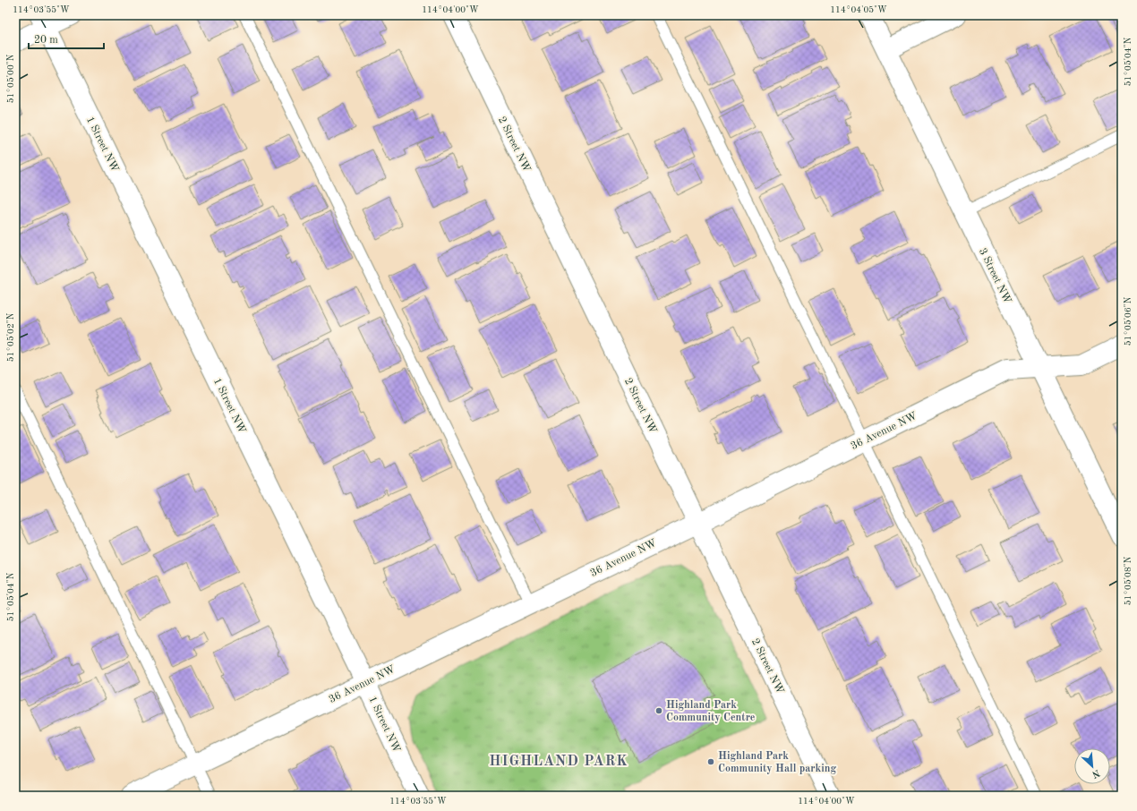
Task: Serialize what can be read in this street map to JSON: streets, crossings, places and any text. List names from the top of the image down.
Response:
{
  "streets": {
    "street": [
      "1 Street NW",
      "2 Street NW",
      "3 Street NW",
      "36 Avenue NW"
    ]
  },
  "crossings": [
    ["1 Street NW", "36 Avenue NW"],
    ["2 Street NW", "36 Avenue NW"],
    ["3 Street NW", "36 Avenue NW"]
  ],
  "districts": ["HIGHLAND PARK"],
  "places": ["Highland Park Community Centre", "Highland Park Community Hall parking"],
  "scale_bar": "20 m",
  "north": "bottom right",
  "coordinates": [
    "114°03'55\"W",
    "114°04'00\"W",
    "114°04'05\"W",
    "51°05'04\"N",
    "51°05'00\"N",
    "51°05'06\"N",
    "51°05'02\"N",
    "51°05'08\"N"
  ]
}
